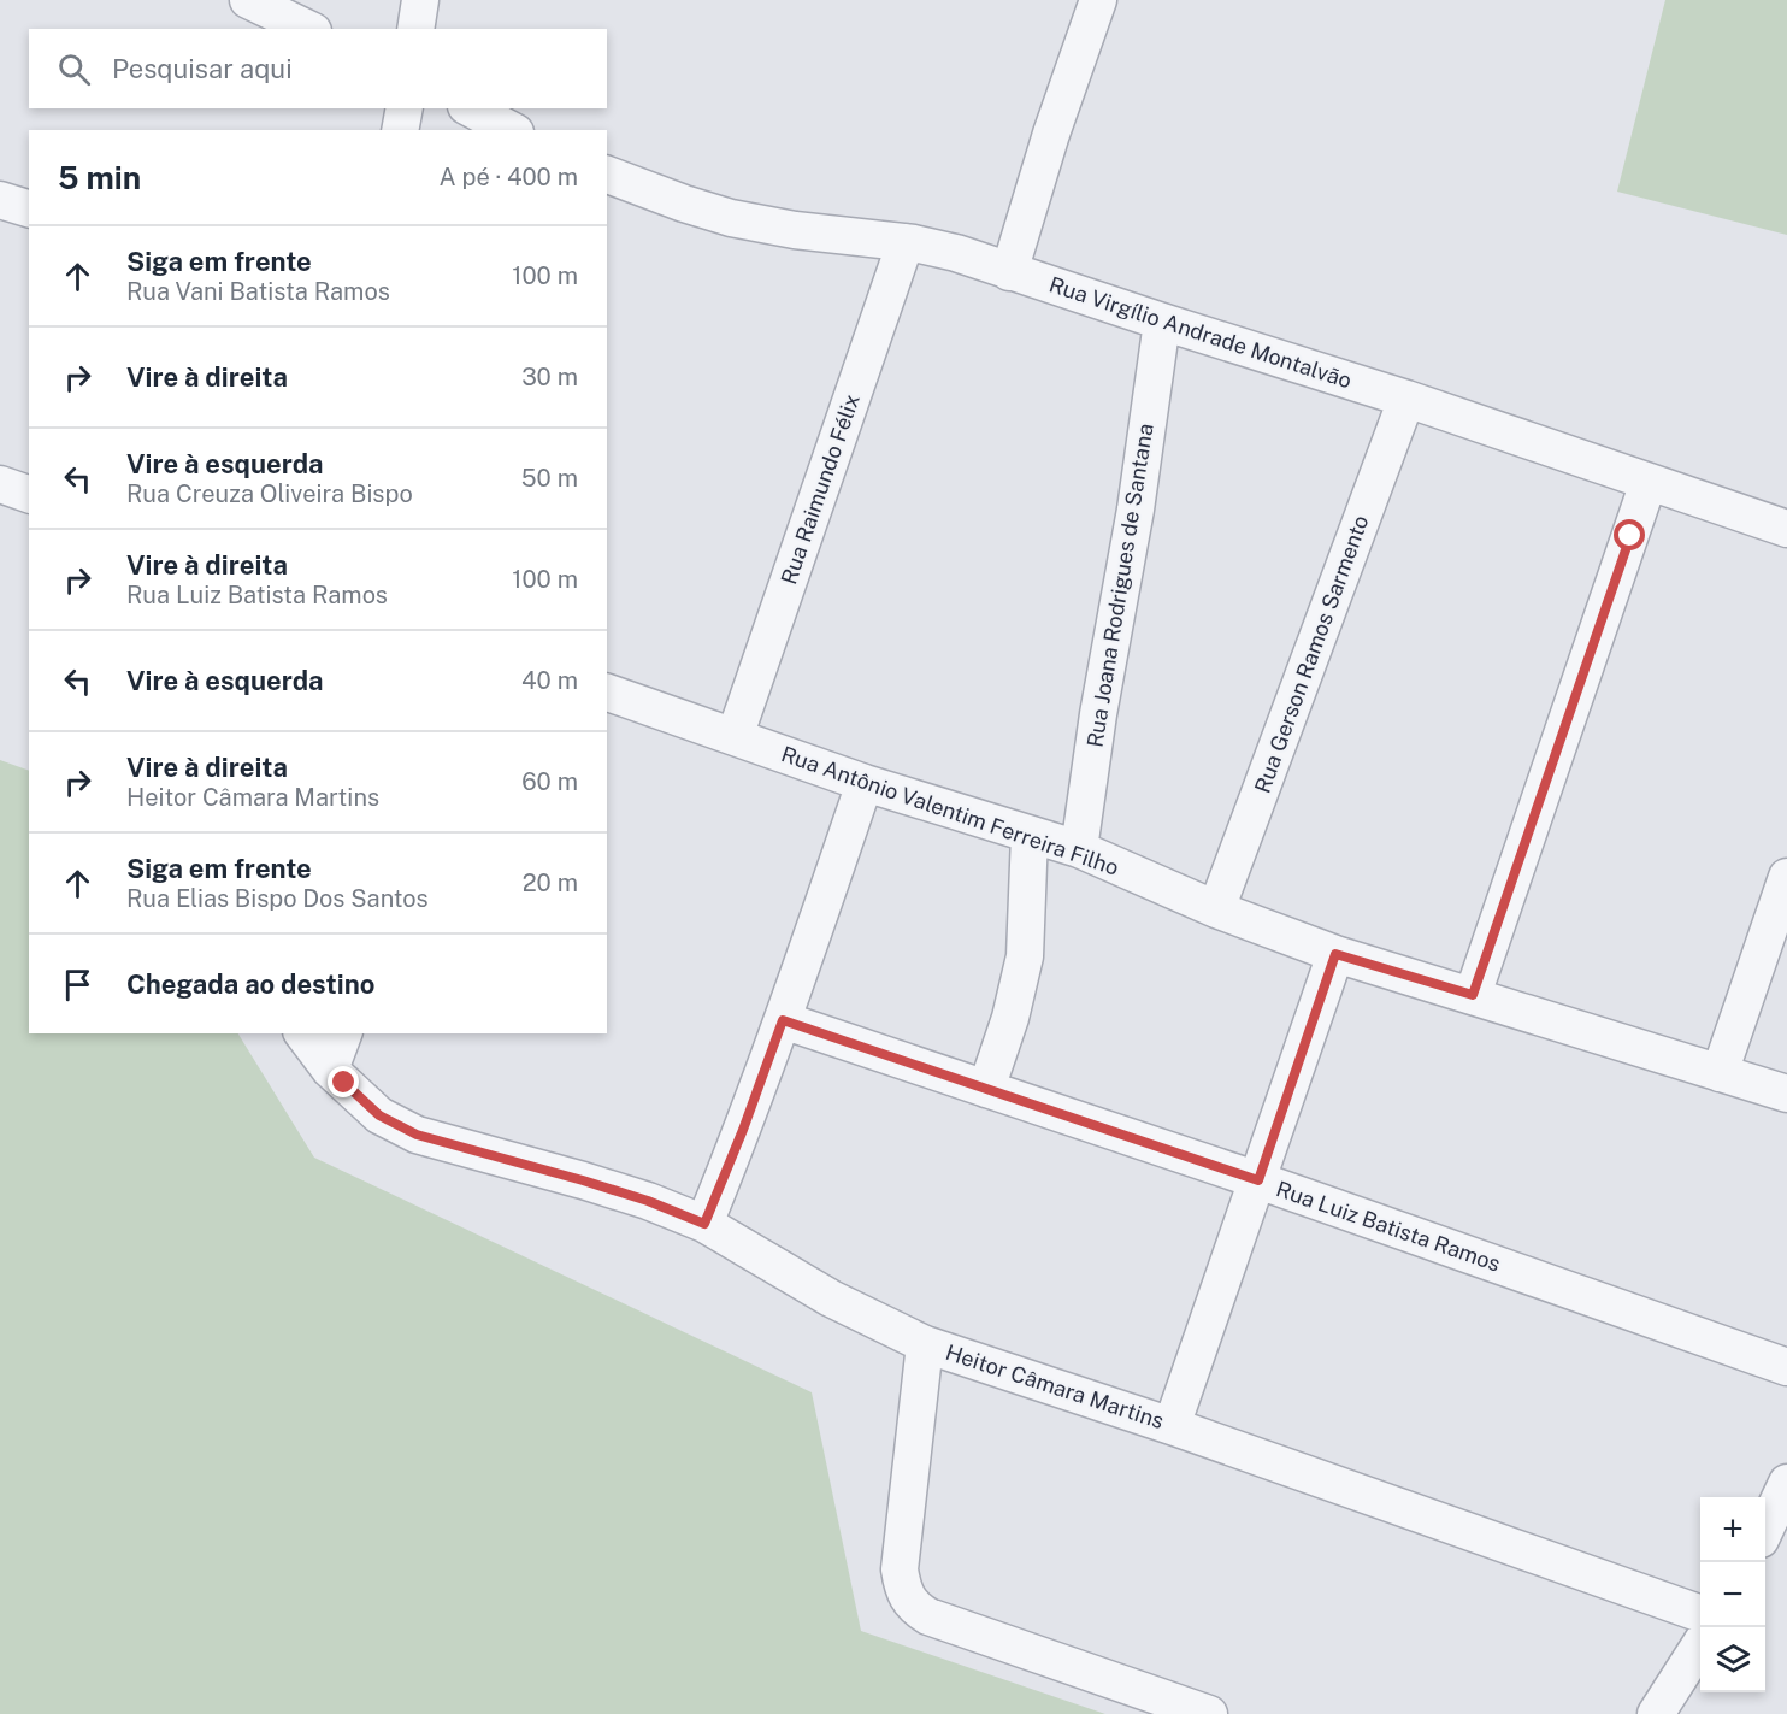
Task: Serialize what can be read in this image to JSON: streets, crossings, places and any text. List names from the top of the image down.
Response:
{
  "streets": {
    "street": [
      "Rua Virgílio Andrade Montalvão",
      "Rua Raimundo Félix",
      "Rua Joana Rodrigues de Santana",
      "Rua Gerson Ramos Sarmento",
      "Rua Antônio Valentim Ferreira Filho",
      "Rua Luiz Batista Ramos",
      "Heitor Câmara Martins"
    ]
  },
  "crossings": [
    ["Rua Virgílio Andrade Montalvão", "Rua Raimundo Félix"],
    ["Rua Virgílio Andrade Montalvão", "Rua Joana Rodrigues de Santana"],
    ["Rua Virgílio Andrade Montalvão", "Rua Gerson Ramos Sarmento"],
    ["Rua Raimundo Félix", "Rua Antônio Valentim Ferreira Filho"],
    ["Rua Joana Rodrigues de Santana", "Rua Antônio Valentim Ferreira Filho"],
    ["Rua Gerson Ramos Sarmento", "Rua Antônio Valentim Ferreira Filho"]
  ],
  "page": {
    "search": "Pesquisar aqui",
    "heading": ["5 min", "A pé · 400 m"],
    "list": [
      ["Siga em frente", "Rua Vani Batista Ramos", "100 m"],
      ["Vire à direita", "30 m"],
      ["Vire à esquerda", "Rua Creuza Oliveira Bispo", "50 m"],
      ["Vire à direita", "Rua Luiz Batista Ramos", "100 m"],
      ["Vire à esquerda", "40 m"],
      ["Vire à direita", "Heitor Câmara Martins", "60 m"],
      ["Siga em frente", "Rua Elias Bispo Dos Santos", "20 m"],
      "Chegada ao destino"
    ],
    "map_buttons": ["+", "−"]
  }
}
